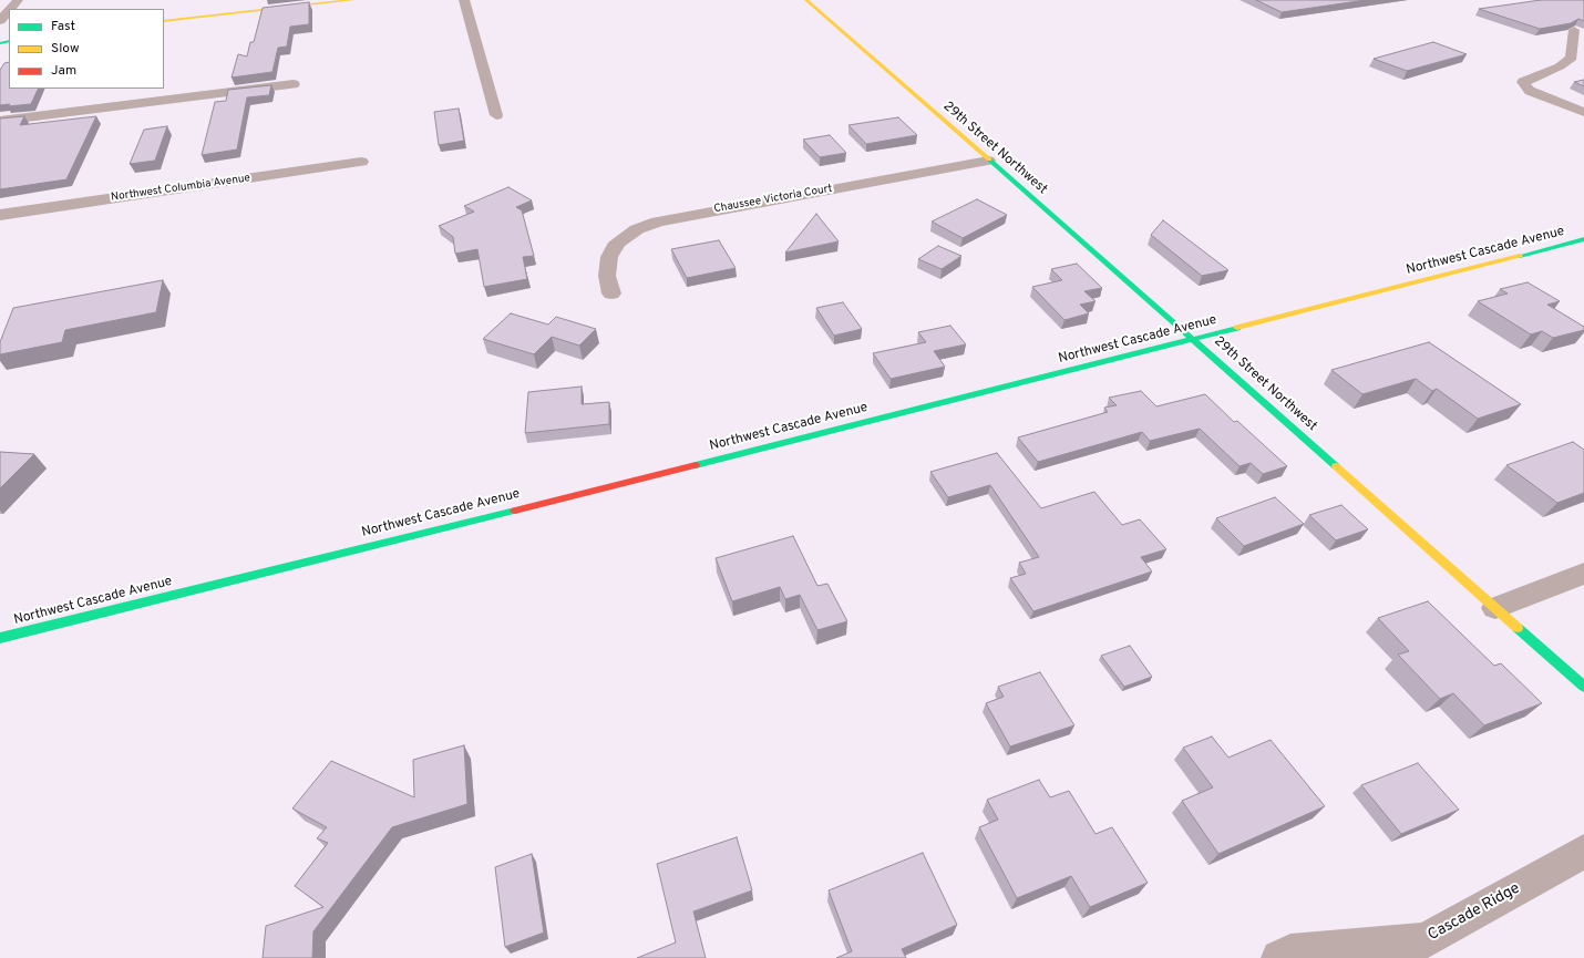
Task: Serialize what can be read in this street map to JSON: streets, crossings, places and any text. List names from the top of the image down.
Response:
{
  "streets": {
    "street": [
      "29th Street Northwest",
      "Northwest Columbia Avenue",
      "Chaussee Victoria Court",
      "Northwest Cascade Avenue",
      "Cascade Ridge"
    ]
  },
  "crossings": [
    ["29th Street Northwest", "Chaussee Victoria Court"],
    ["29th Street Northwest", "Northwest Cascade Avenue"]
  ],
  "legend": ["Fast", "Slow", "Jam"]
}
